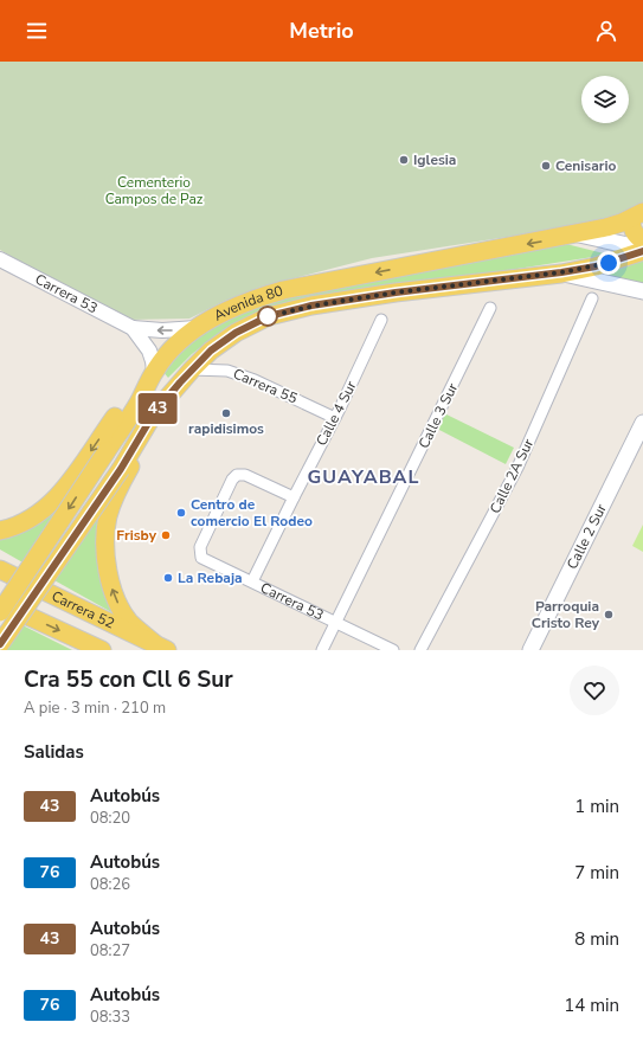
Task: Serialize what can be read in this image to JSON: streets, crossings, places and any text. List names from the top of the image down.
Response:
{
  "streets": {
    "main road": ["Avenida 80", "Calle 2 Sur", "Carrera 52"],
    "street": [
      "Carrera 53",
      "Carrera 55",
      "Calle 4 Sur",
      "Calle 3 Sur",
      "Calle 2A Sur"
    ]
  },
  "crossings": [
    ["Carrera 53", "Avenida 80"],
    ["Carrera 53", "Calle 4 Sur"],
    ["Carrera 53", "Calle 3 Sur"],
    ["Avenida 80", "Carrera 55"],
    ["Carrera 55", "Calle 4 Sur"]
  ],
  "districts": ["GUAYABAL"],
  "parks": ["Cementerio Campos de Paz"],
  "places": [
    "Iglesia",
    "Cenisario",
    "rapidisimos",
    "Centro de comercio El Rodeo",
    "Frisby",
    "La Rebaja",
    "Parroquia Cristo Rey"
  ],
  "lines": ["bus line 43"],
  "page": {
    "header": "Metrio",
    "on_map": "43",
    "heading": [
      ["Cra 55 con Cll 6 Sur", "A pie · 3 min · 210 m"],
      "Salidas"
    ],
    "list": [
      {
        "mark": "43",
        "name": "Autobús",
        "note": "08:20",
        "value": "1 min"
      },
      {
        "mark": "76",
        "name": "Autobús",
        "note": "08:26",
        "value": "7 min"
      },
      {
        "mark": "43",
        "name": "Autobús",
        "note": "08:27",
        "value": "8 min"
      },
      {
        "mark": "76",
        "name": "Autobús",
        "note": "08:33",
        "value": "14 min"
      }
    ]
  }
}
